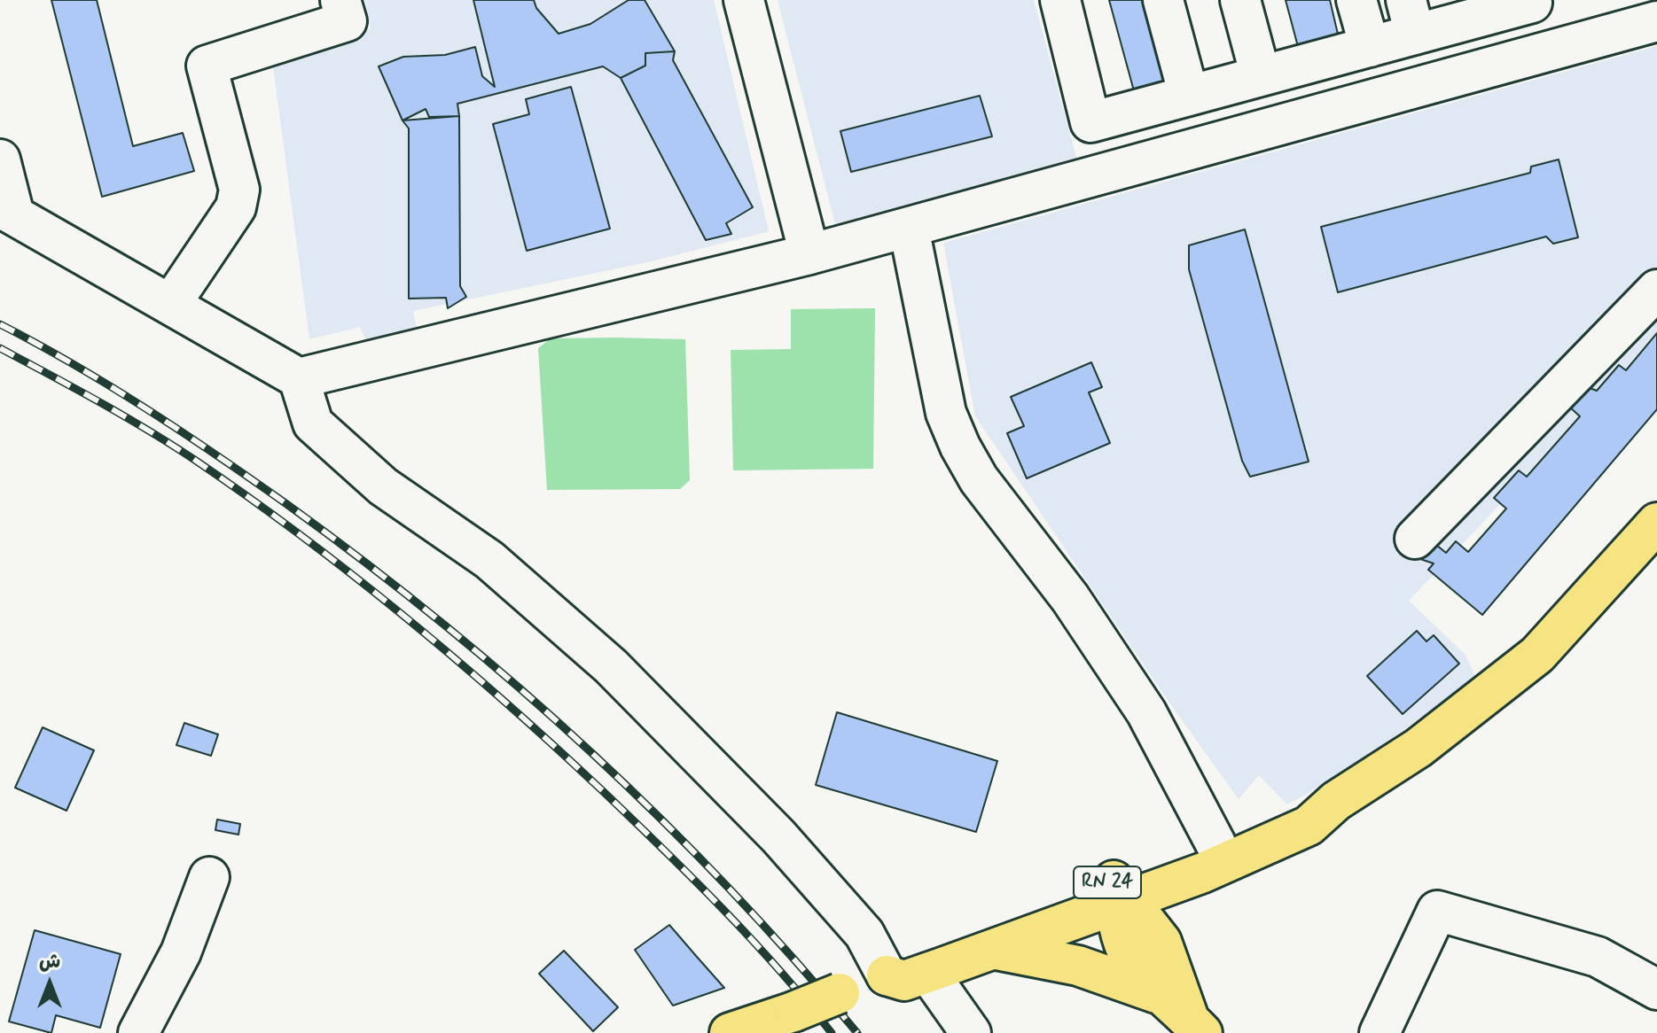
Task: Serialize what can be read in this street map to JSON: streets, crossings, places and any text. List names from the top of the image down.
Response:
{
  "streets": {
    "main road": ["RN 24"]
  },
  "north": "top"
}
